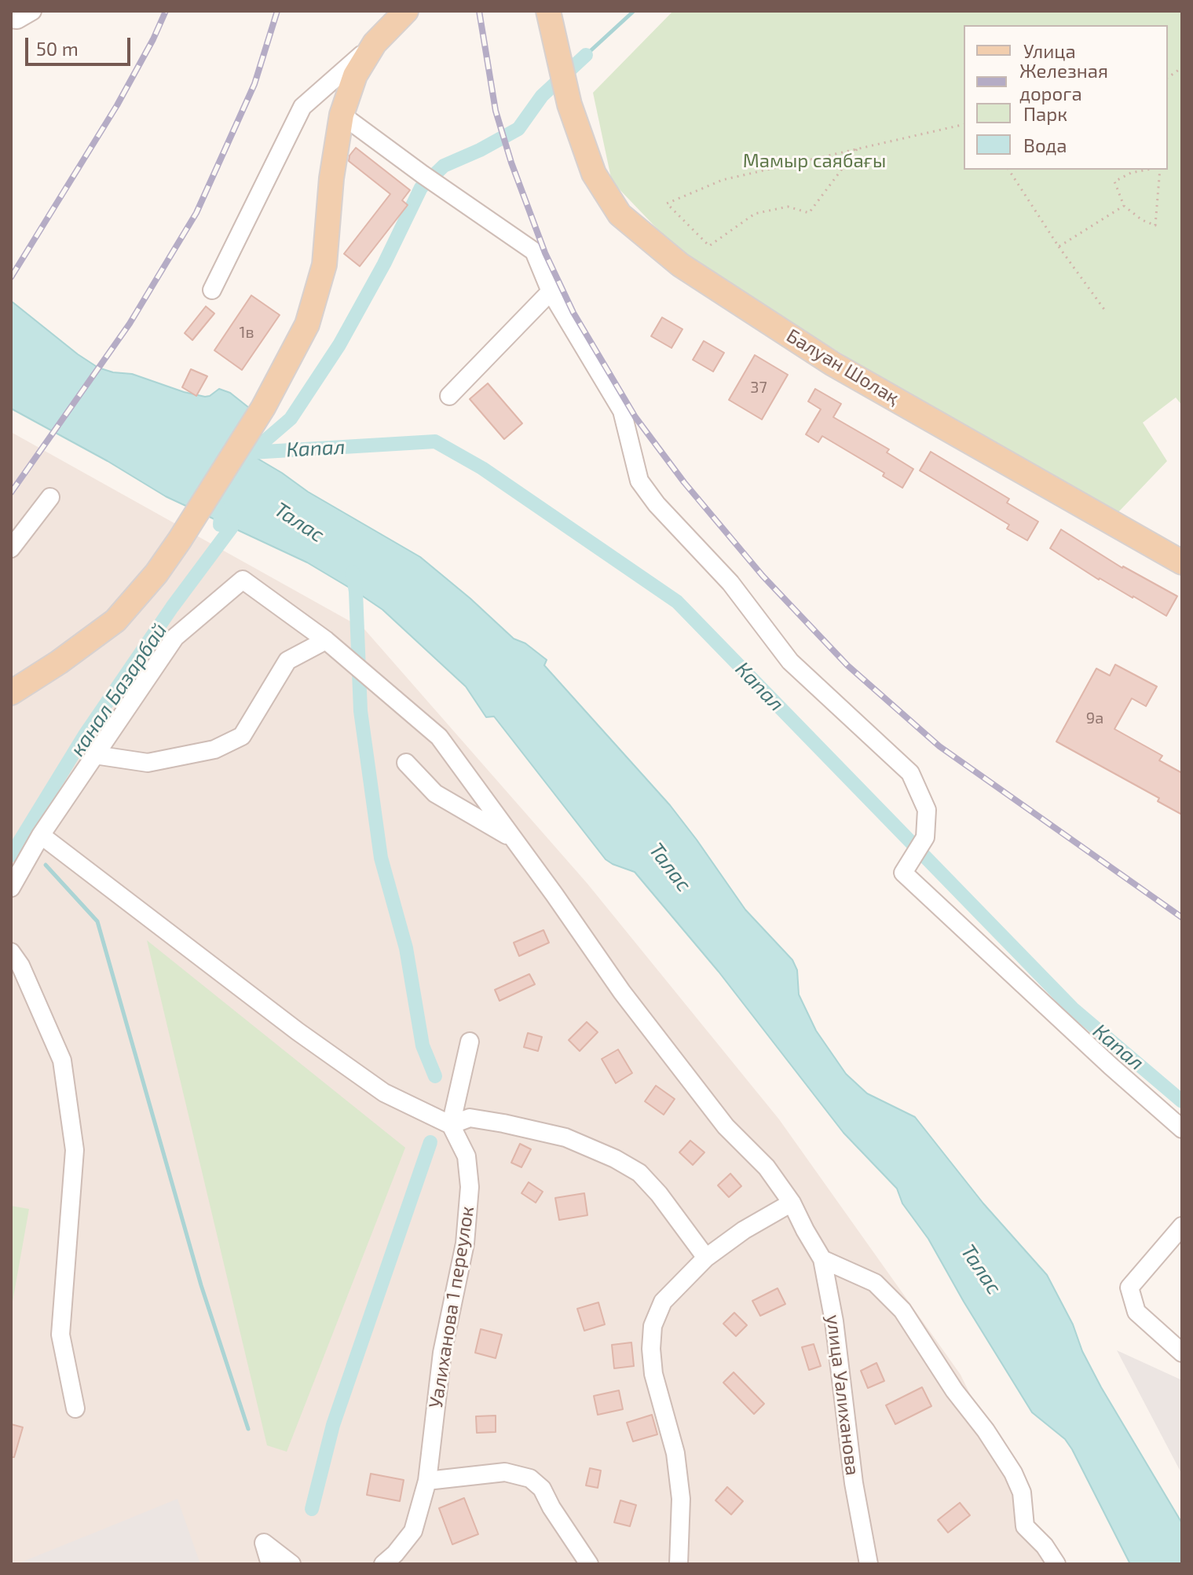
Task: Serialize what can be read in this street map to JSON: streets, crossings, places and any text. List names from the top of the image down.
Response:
{
  "streets": {
    "main road": ["Балуан Шолақ"],
    "street": ["Уалиханова 1 переулок", "улица Уалиханова"]
  },
  "water": ["Капал", "Талас", "канал Базарбай"],
  "parks": ["Мамыр саябағы"],
  "house_numbers": ["1в", "37", "9а"],
  "legend": [
    "Улица",
    "Железная дорога",
    "Парк",
    "Вода"
  ],
  "scale_bar": "50 m"
}
